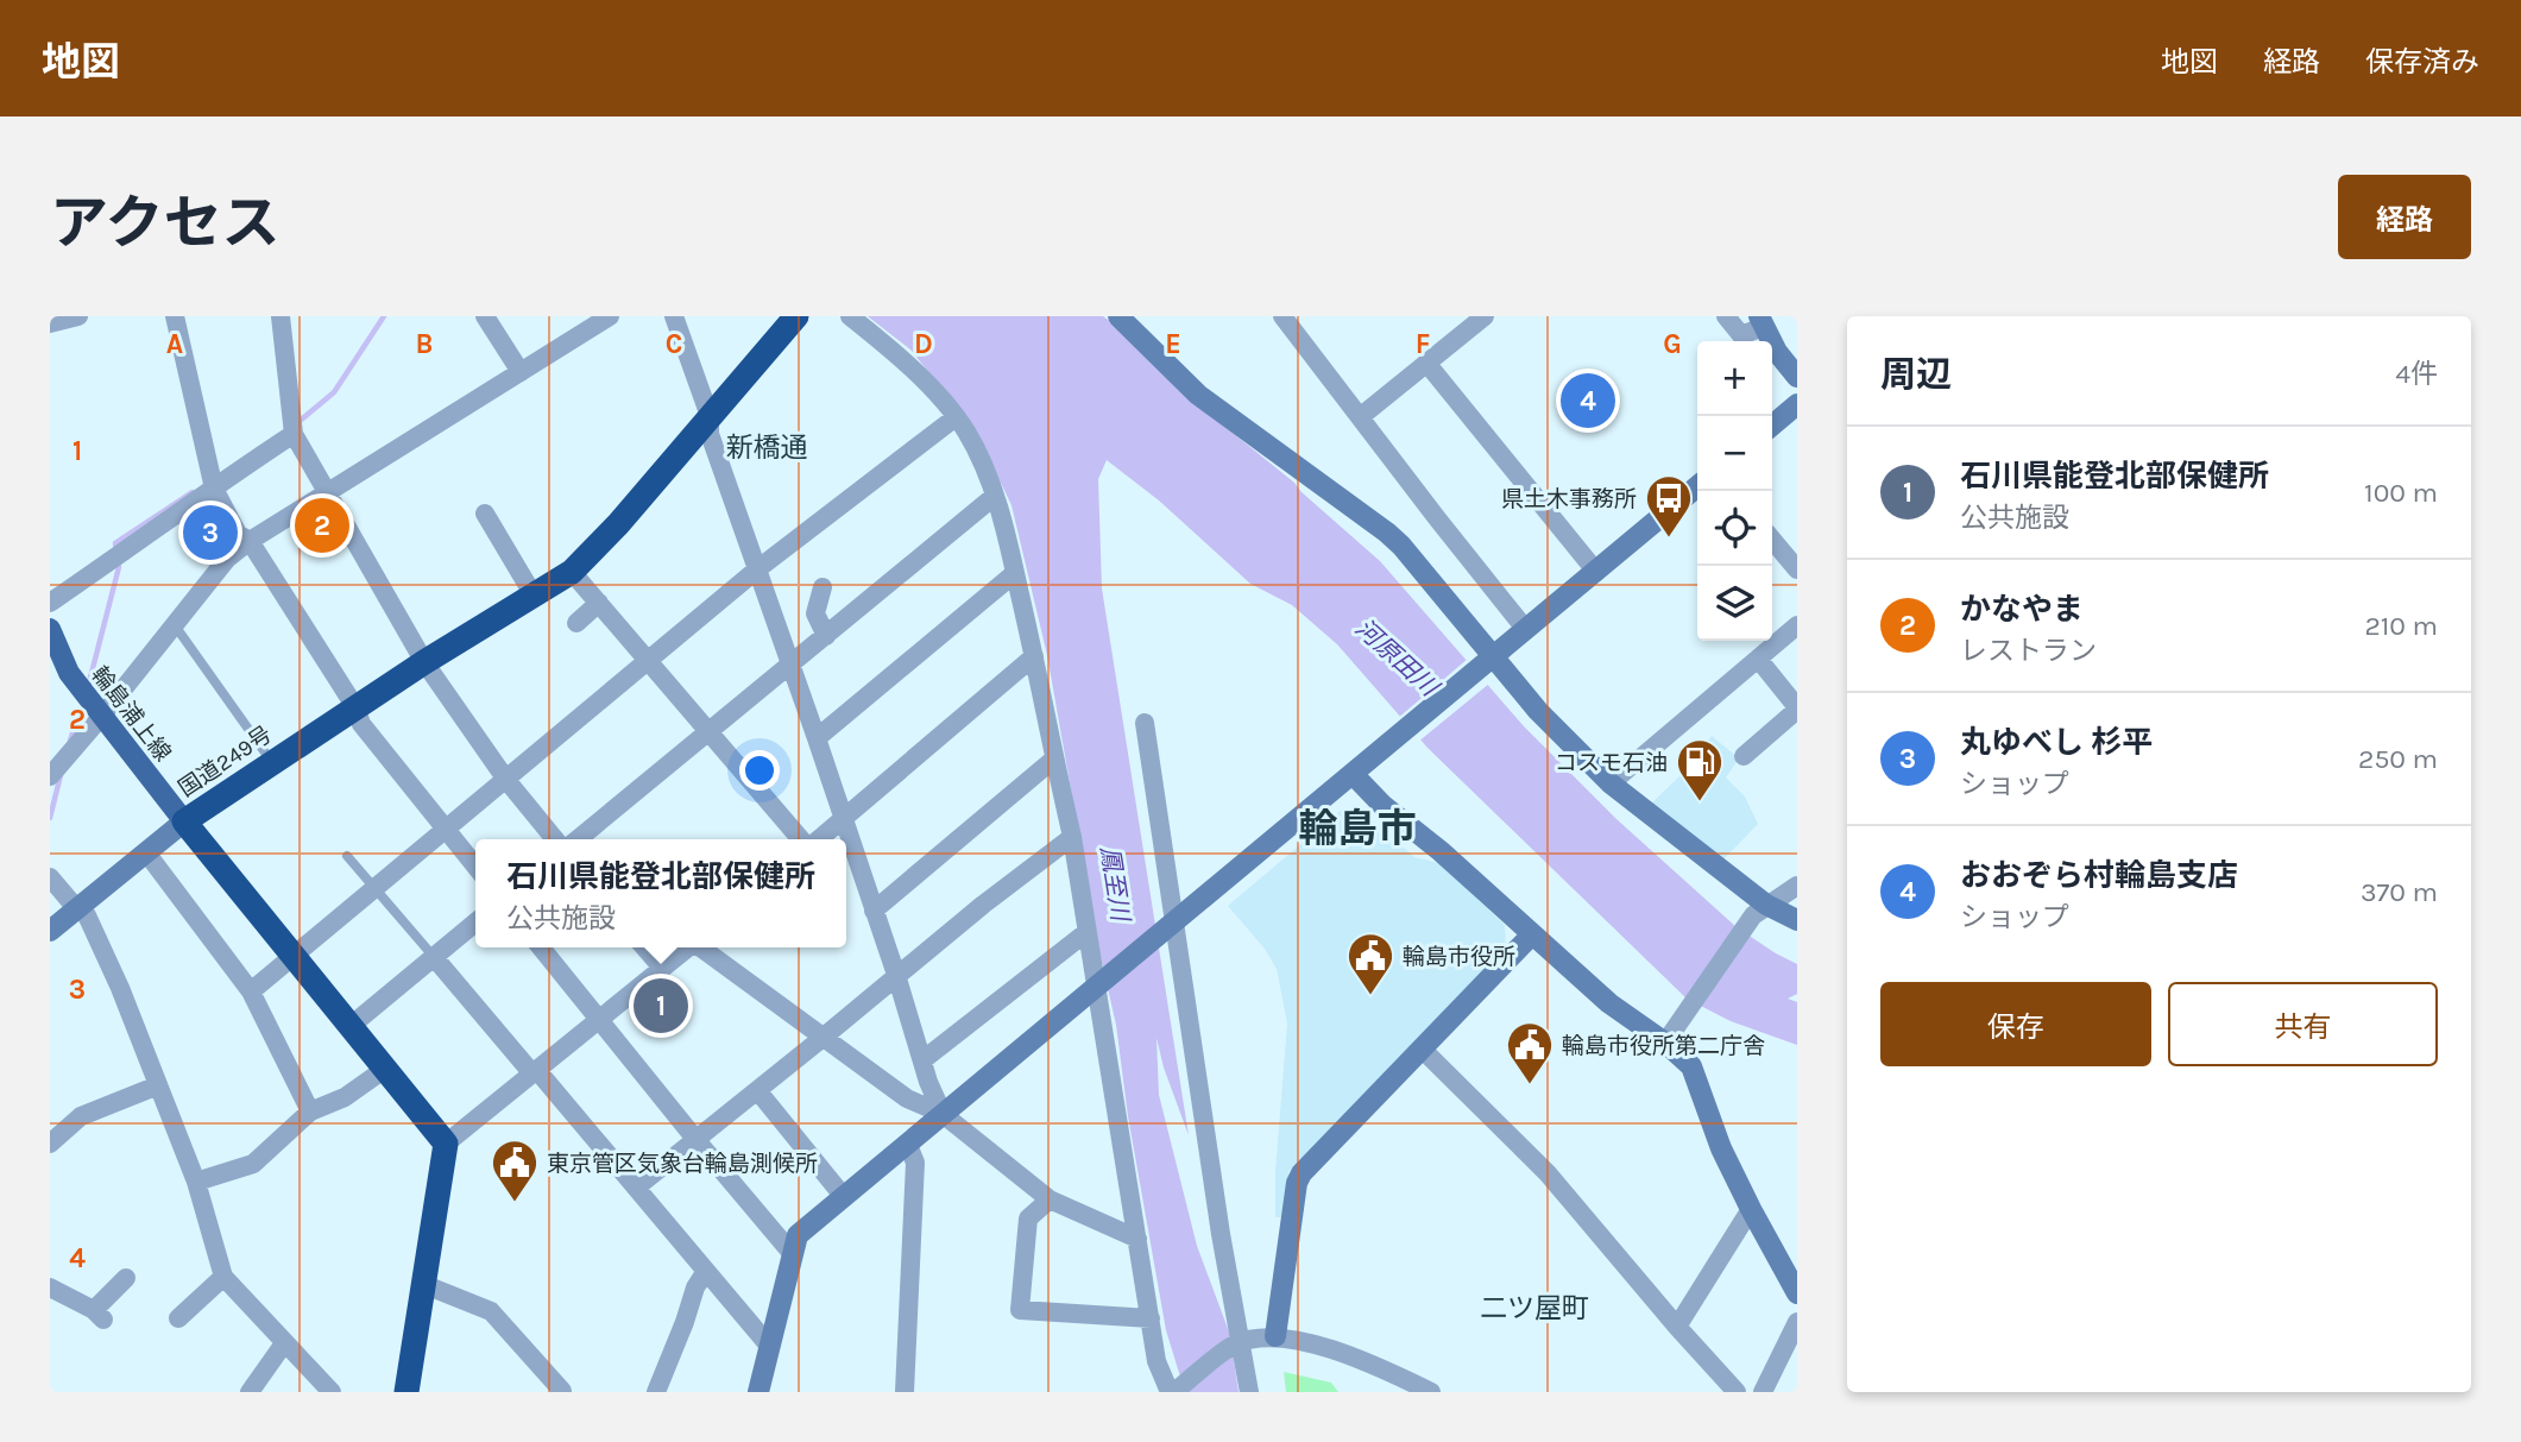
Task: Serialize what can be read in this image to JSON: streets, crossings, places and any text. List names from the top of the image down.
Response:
{
  "streets": {
    "highway": ["国道249号"],
    "main road": ["輪島浦上線"]
  },
  "crossings": [
    ["輪島浦上線", "国道249号"]
  ],
  "districts": ["新橋通", "輪島市", "二ツ屋町"],
  "water": ["河原田川", "鳳至川"],
  "places": {
    "bus stop": ["県土木事務所"],
    "fuel station": ["コスモ石油"],
    "public building": ["輪島市役所", "輪島市役所第二庁舎", "東京管区気象台輪島測候所"]
  },
  "page": {
    "header": "地図",
    "nav": ["地図", "経路", "保存済み"],
    "title": "アクセス",
    "buttons": [
      "経路",
      ["保存", "共有"]
    ],
    "heading": ["周辺", "4件"],
    "map_buttons": ["+", "−"],
    "pins": [
      "4",
      "2",
      "3",
      "1"
    ],
    "list": [
      {
        "mark": "1",
        "name": "石川県能登北部保健所",
        "note": "公共施設",
        "value": "100 m"
      },
      {
        "mark": "2",
        "name": "かなやま",
        "note": "レストラン",
        "value": "210 m"
      },
      {
        "mark": "3",
        "name": "丸ゆべし 杉平",
        "note": "ショップ",
        "value": "250 m"
      },
      {
        "mark": "4",
        "name": "おおぞら村輪島支店",
        "note": "ショップ",
        "value": "370 m"
      }
    ],
    "popup": ["石川県能登北部保健所", "公共施設"]
  },
  "grid": {
    "columns": [
      "A",
      "B",
      "C",
      "D",
      "E",
      "F",
      "G"
    ],
    "rows": [
      "1",
      "2",
      "3",
      "4"
    ]
  }
}
